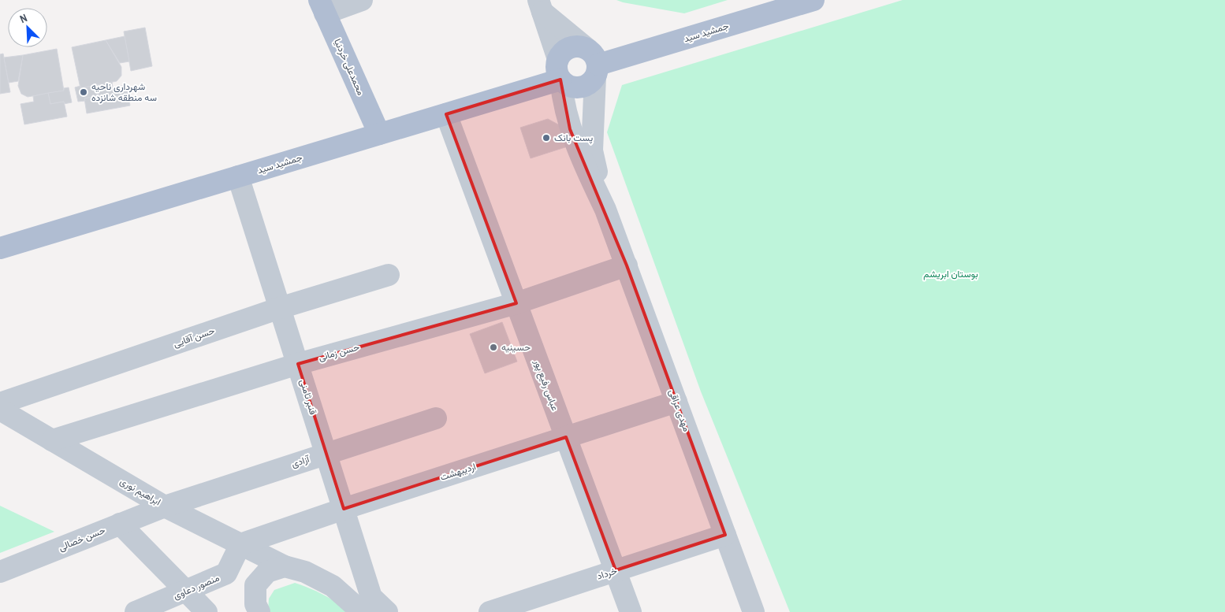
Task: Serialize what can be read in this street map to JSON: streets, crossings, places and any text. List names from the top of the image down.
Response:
{
  "streets": {
    "main road": ["جمشید سید", "محمدعلی خردنیا"],
    "street": [
      "حسن آقایی",
      "حسن زمانی",
      "عباس رفیع پور",
      "قنبر ثامنی",
      "مهدی عراقی",
      "آزادی",
      "اردیبهشت",
      "ابراهیم نوری",
      "حسن خصالی",
      "خرداد",
      "منصور دعاوی"
    ]
  },
  "crossings": [
    ["جمشید سید", "محمدعلی خردنیا"],
    ["جمشید سید", "عباس رفیع پور"],
    ["جمشید سید", "قنبر ثامنی"],
    ["حسن آقایی", "قنبر ثامنی"],
    ["حسن زمانی", "عباس رفیع پور"],
    ["حسن زمانی", "قنبر ثامنی"],
    ["حسن زمانی", "مهدی عراقی"],
    ["حسن زمانی", "ابراهیم نوری"],
    ["عباس رفیع پور", "اردیبهشت"],
    ["عباس رفیع پور", "خرداد"],
    ["قنبر ثامنی", "آزادی"],
    ["قنبر ثامنی", "اردیبهشت"],
    ["مهدی عراقی", "اردیبهشت"],
    ["مهدی عراقی", "خرداد"],
    ["آزادی", "ابراهیم نوری"],
    ["آزادی", "حسن خصالی"],
    ["اردیبهشت", "ابراهیم نوری"],
    ["اردیبهشت", "منصور دعاوی"],
    ["ابراهیم نوری", "حسن خصالی"],
    ["ابراهیم نوری", "منصور دعاوی"]
  ],
  "parks": ["بوستان ابریشم"],
  "places": ["شهرداری ناحیه سه منطقه شانزده", "پست بانک", "حسینیه"],
  "north": "top left"
}
